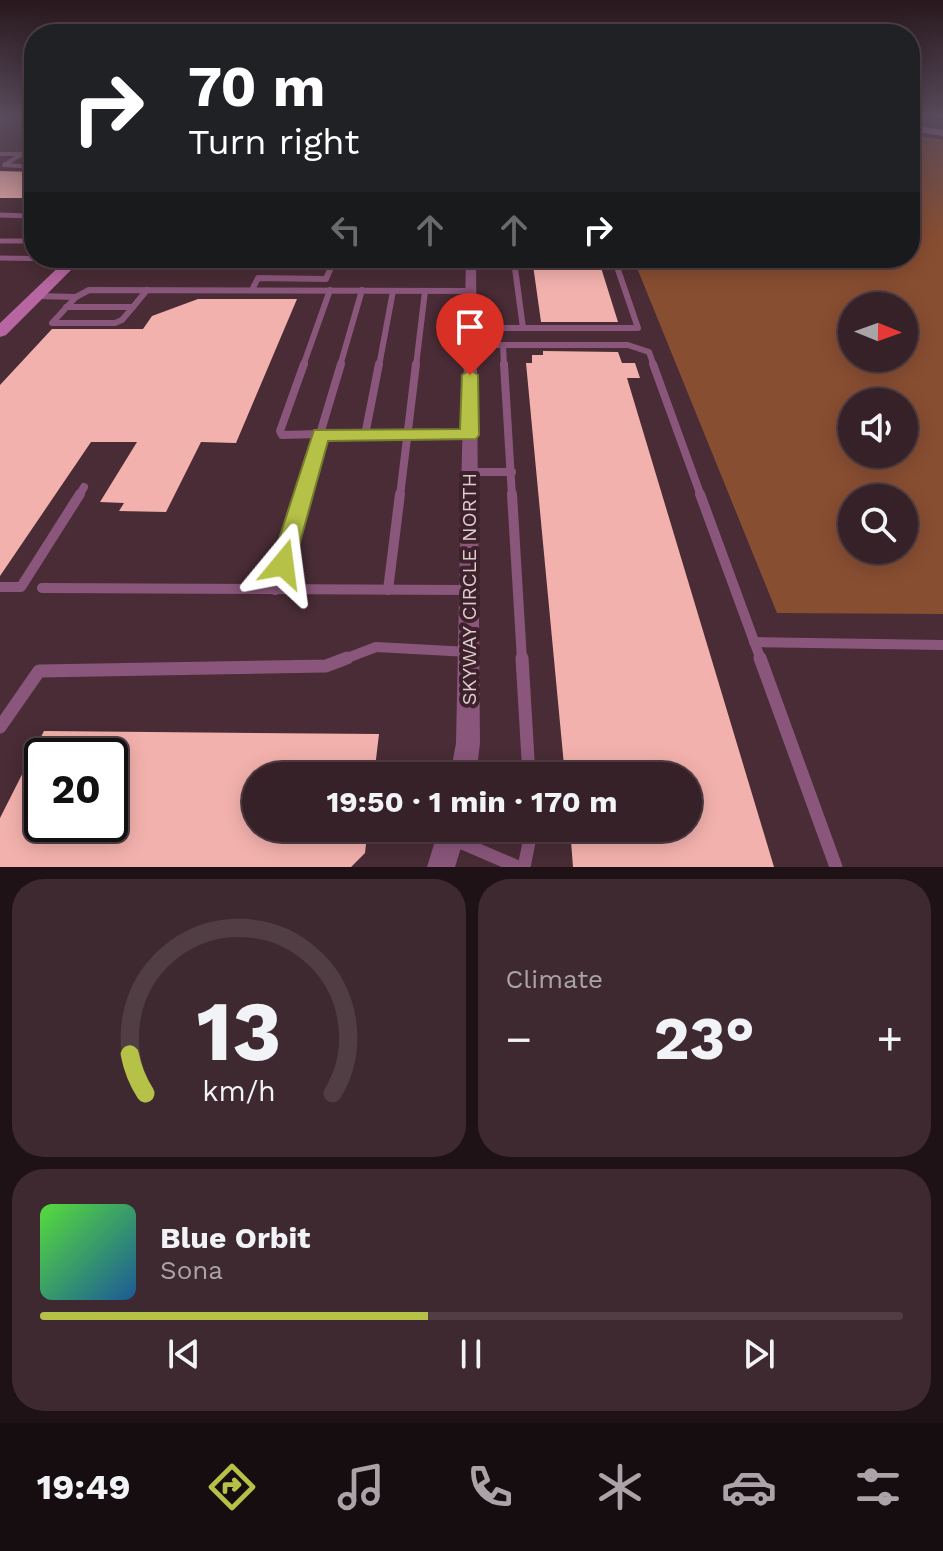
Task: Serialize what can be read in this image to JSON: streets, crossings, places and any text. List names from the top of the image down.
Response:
{
  "streets": {
    "street": ["SKYWAY CIRCLE NORTH"]
  },
  "north": "right",
  "page": {
    "turn": ["70 m", "Turn right"],
    "limit": "20",
    "trip": "19:50 · 1 min · 170 m",
    "tile": "Climate",
    "heat": ["−", "23°", "+"],
    "song": ["Blue Orbit", "Sona"],
    "tabs": "19:49",
    "gauge": ["13", "km/h"]
  }
}
